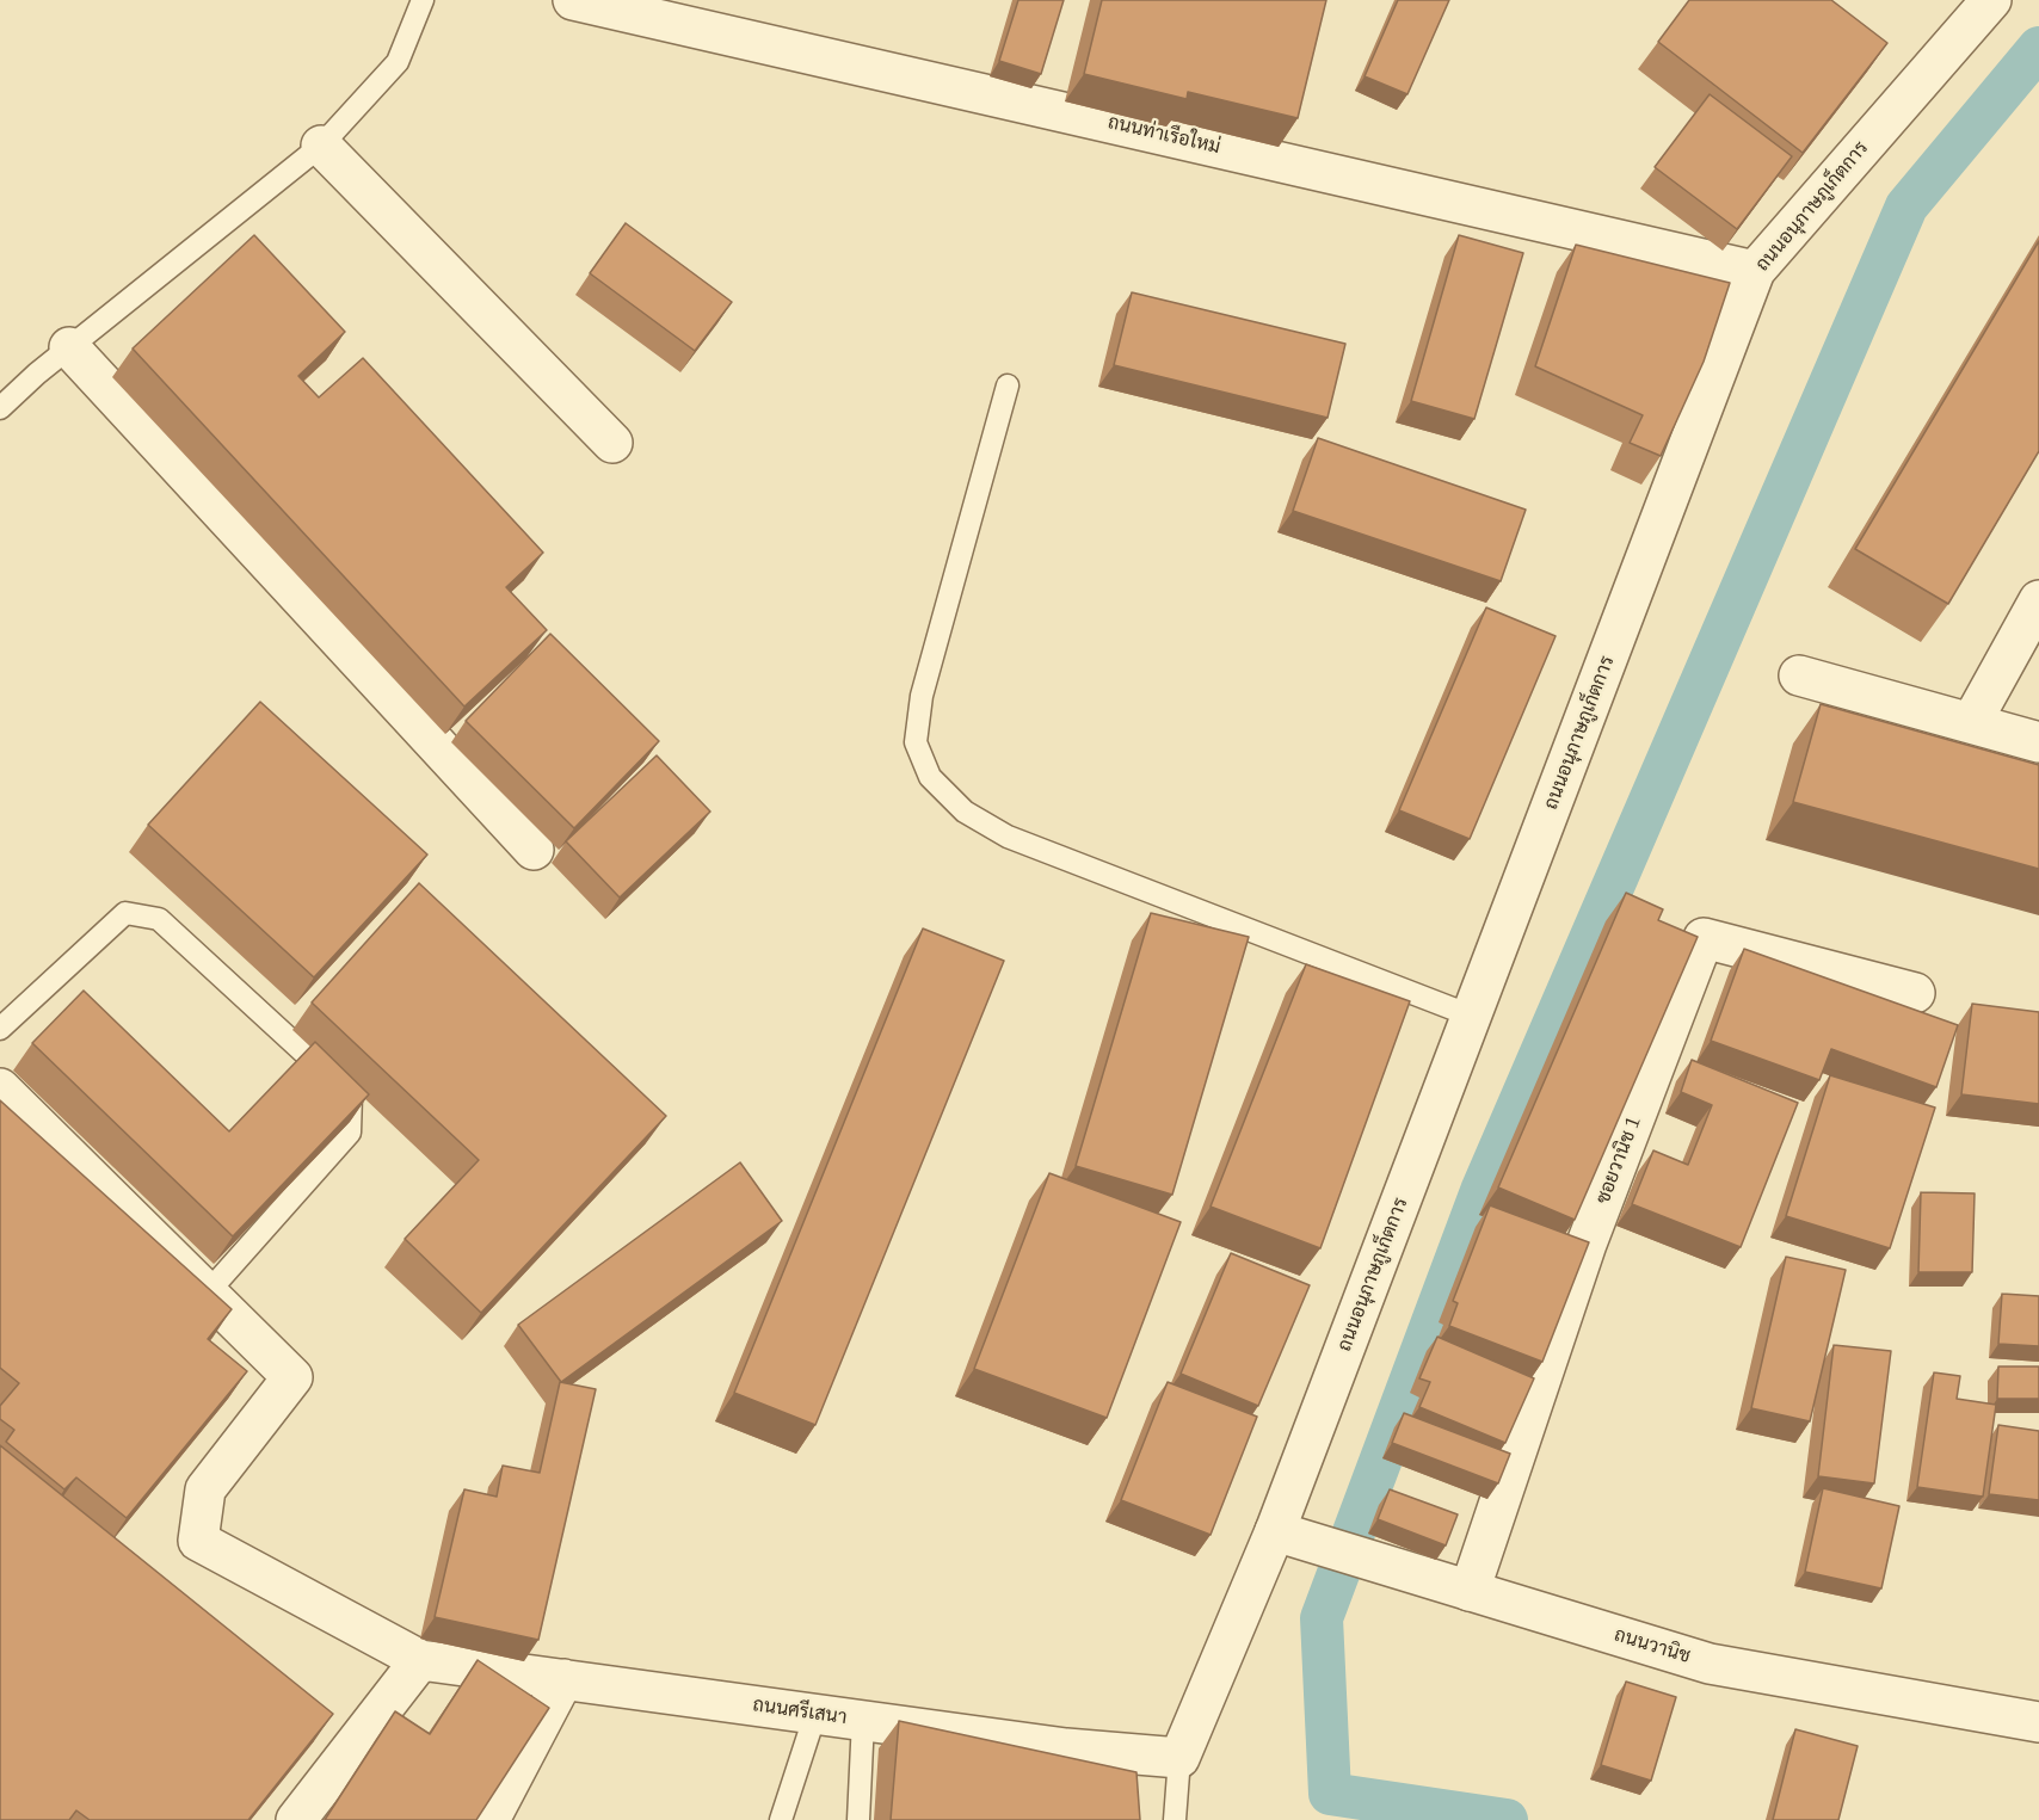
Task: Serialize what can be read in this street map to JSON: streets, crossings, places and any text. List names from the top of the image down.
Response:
{
  "streets": {
    "street": [
      "ถนนท่าเรือใหม่",
      "ถนนอนุภาษภูเก็ตการ",
      "ซอยวานิช 1",
      "ถนนวานิช",
      "ถนนศรีเสนา"
    ]
  },
  "crossings": [
    ["ถนนท่าเรือใหม่", "ถนนอนุภาษภูเก็ตการ"],
    ["ถนนอนุภาษภูเก็ตการ", "ถนนวานิช"],
    ["ถนนอนุภาษภูเก็ตการ", "ถนนศรีเสนา"],
    ["ซอยวานิช 1", "ถนนวานิช"]
  ]
}
